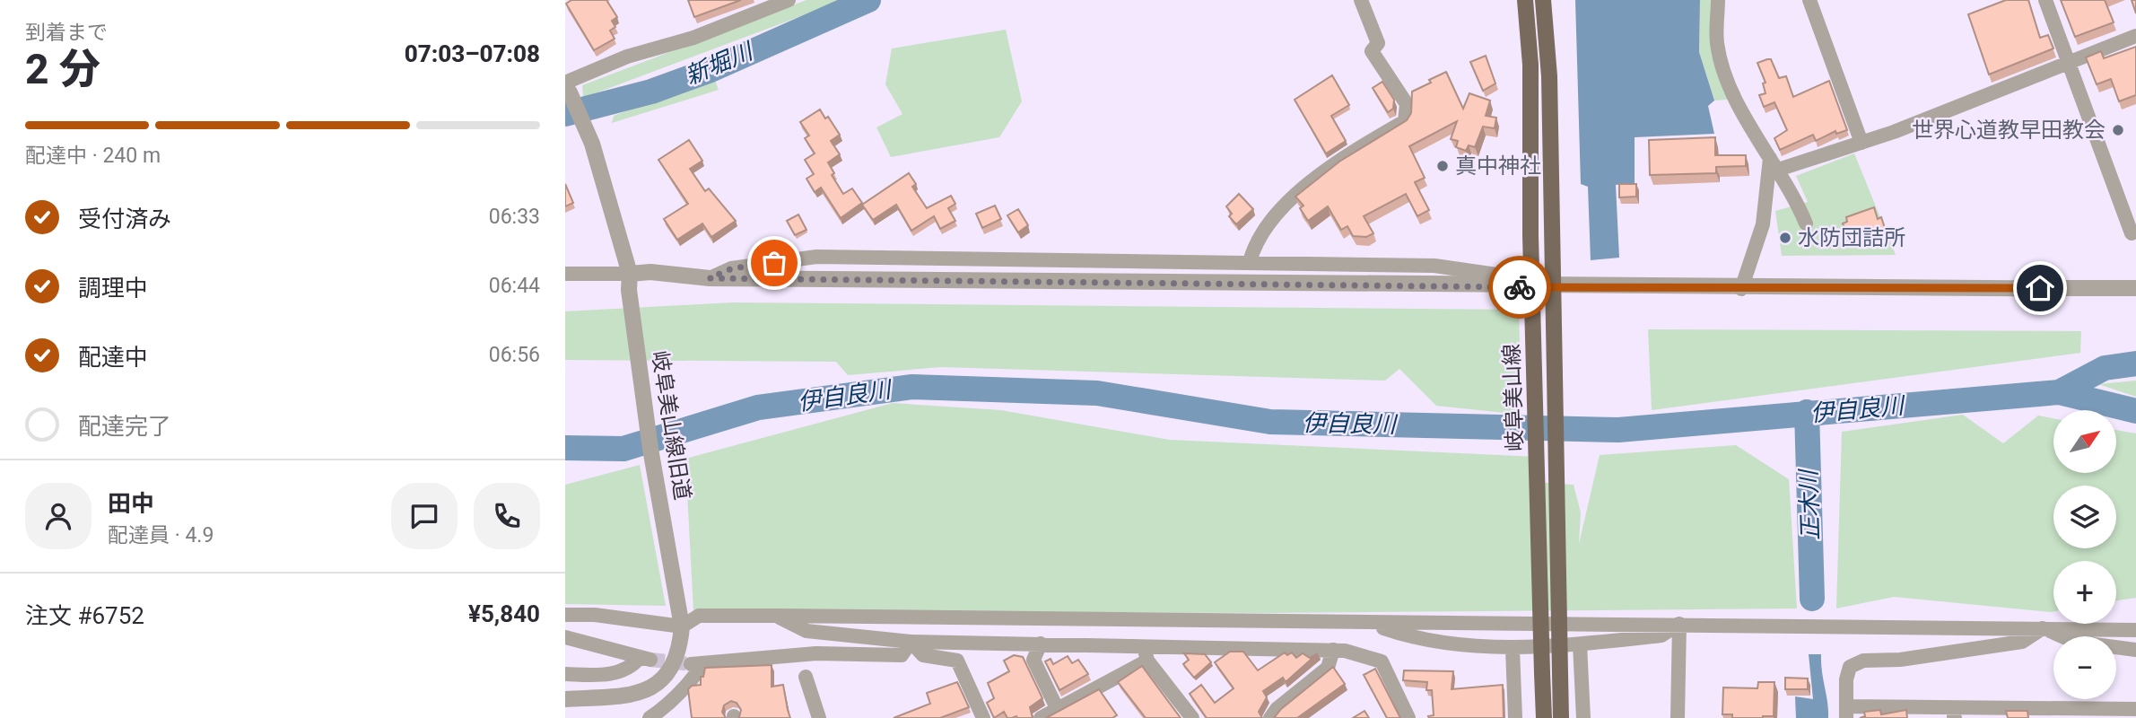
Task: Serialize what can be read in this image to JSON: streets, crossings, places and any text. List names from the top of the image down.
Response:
{
  "streets": {
    "main road": ["岐阜美山線"],
    "street": ["岐阜美山線旧道"]
  },
  "water": ["新堀川", "伊自良川", "正木川"],
  "places": ["世界心道教早田教会", "真中神社", "水防団詰所"],
  "north": "top right",
  "page": {
    "heading": ["2 分", "到着まで", "07:03–07:08"],
    "panel": [
      "田中",
      "配達員 · 4.9",
      "注文 #6752",
      "¥5,840"
    ],
    "bar": "配達中 · 240 m",
    "list": [
      ["受付済み", "06:33"],
      ["調理中", "06:44"],
      ["配達中", "06:56"],
      "配達完了"
    ],
    "map_buttons": ["+", "−"]
  }
}
